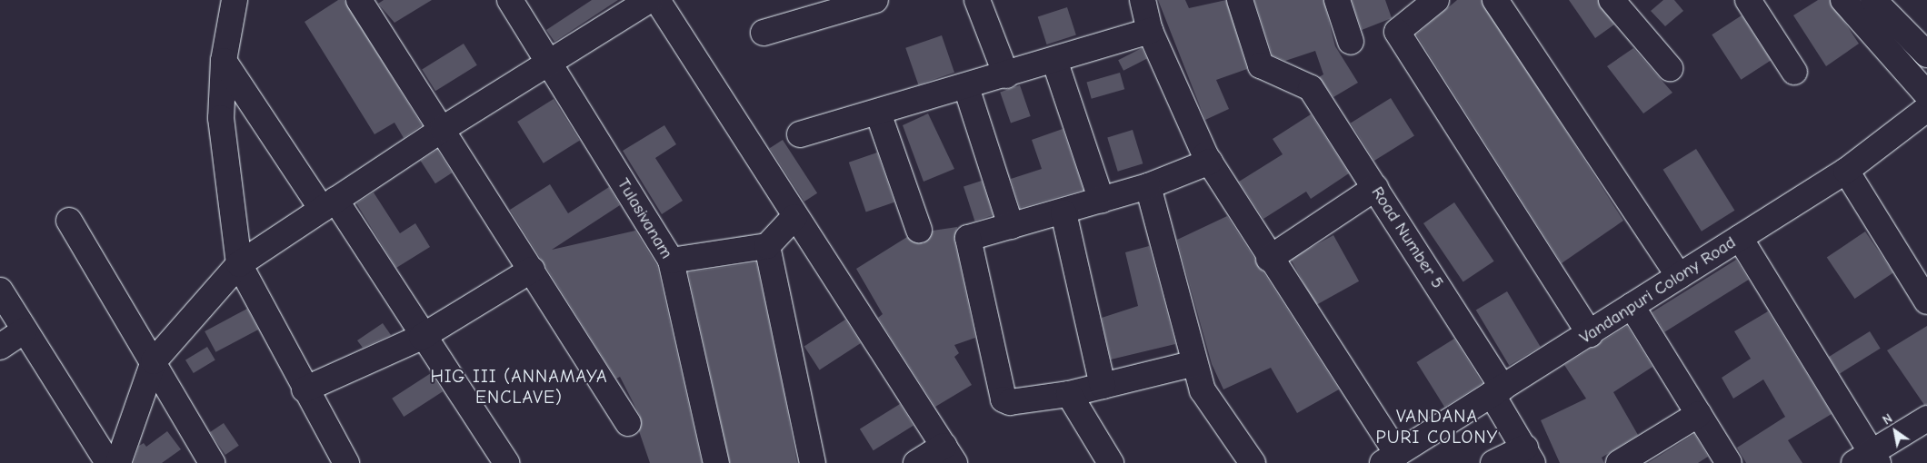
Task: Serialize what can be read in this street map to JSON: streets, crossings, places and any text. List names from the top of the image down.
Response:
{
  "streets": {
    "street": ["Tulasivanam", "Road Number 5", "Vandanpuri Colony Road"]
  },
  "crossings": [
    ["Road Number 5", "Vandanpuri Colony Road"]
  ],
  "districts": ["HIG III (ANNAMAYA ENCLAVE)", "VANDANA PURI COLONY"],
  "north": "top left"
}
